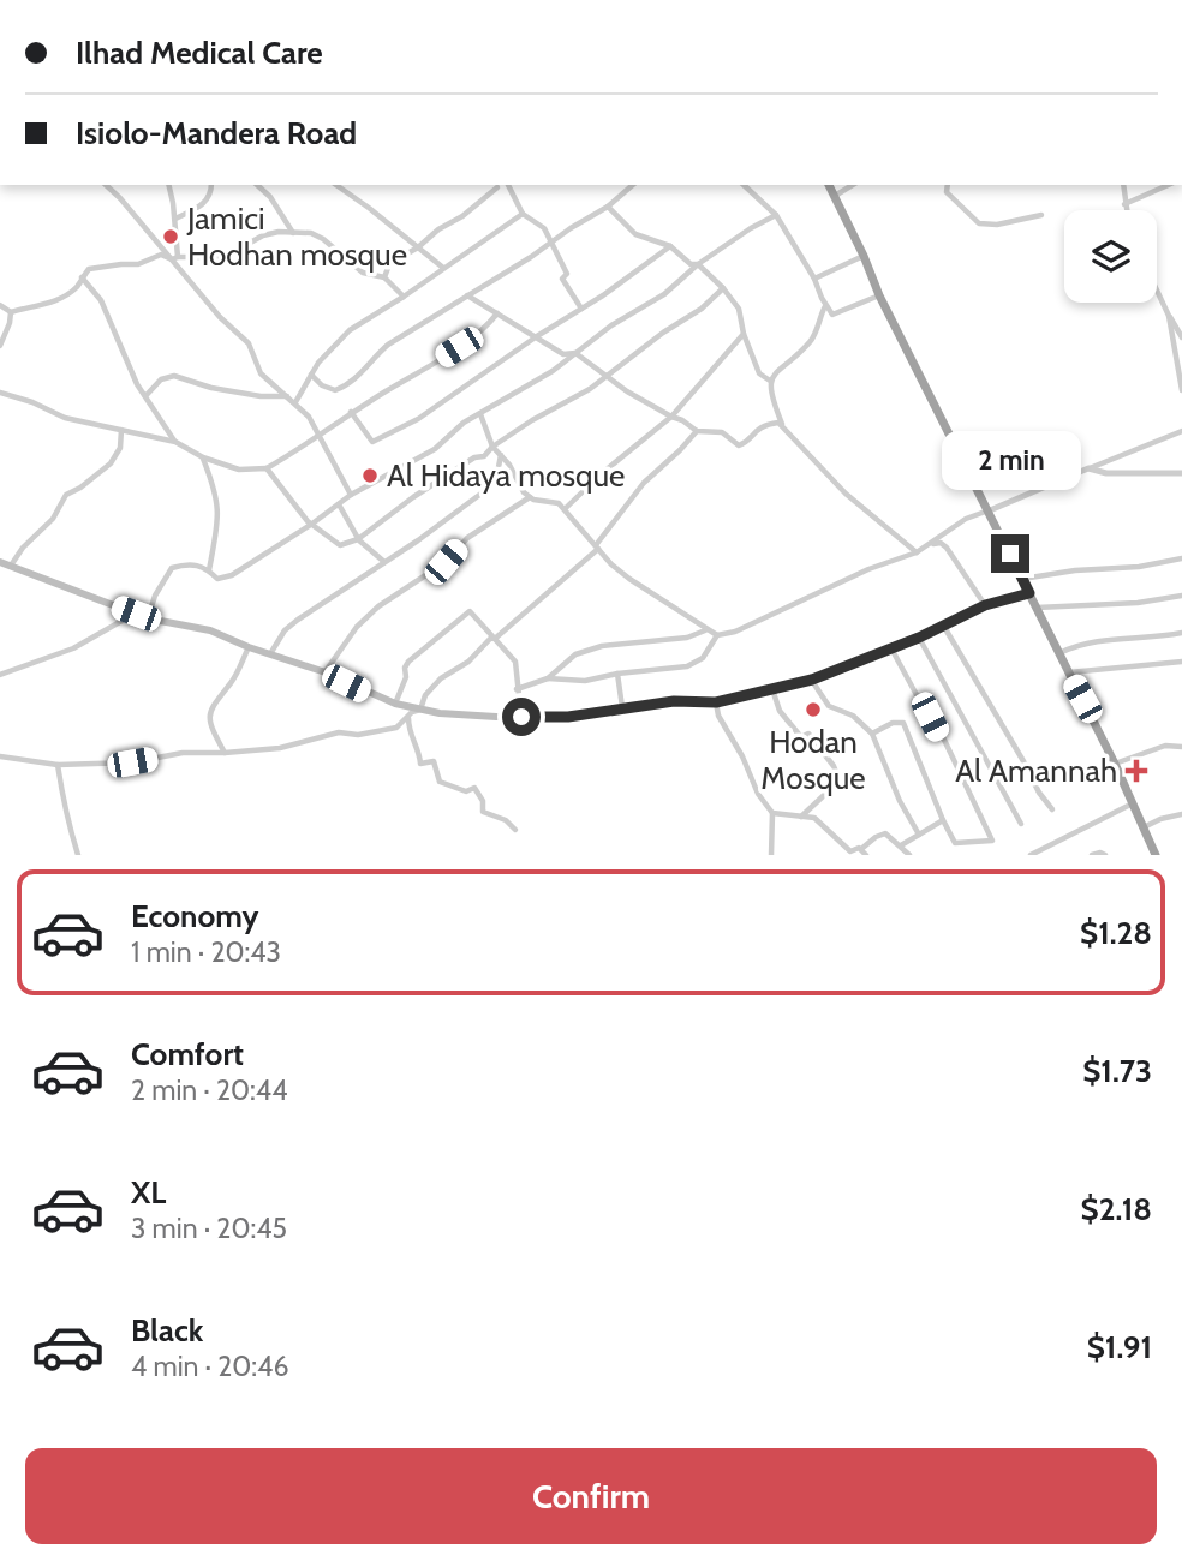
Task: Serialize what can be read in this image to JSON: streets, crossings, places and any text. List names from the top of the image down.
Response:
{
  "places": {
    "other": ["Jamici Hodhan mosque", "Al Hidaya mosque", "Hodan Mosque"],
    "health": ["Al Amannah"]
  },
  "page": {
    "banner": ["Ilhad Medical Care", "Isiolo-Mandera Road"],
    "bubble": "2 min",
    "list": [
      {
        "name": "Economy",
        "note": "1 min · 20:43",
        "value": "$1.28"
      },
      {
        "name": "Comfort",
        "note": "2 min · 20:44",
        "value": "$1.73"
      },
      {
        "name": "XL",
        "note": "3 min · 20:45",
        "value": "$2.18"
      },
      {
        "name": "Black",
        "note": "4 min · 20:46",
        "value": "$1.91"
      }
    ],
    "buttons": "Confirm"
  }
}
